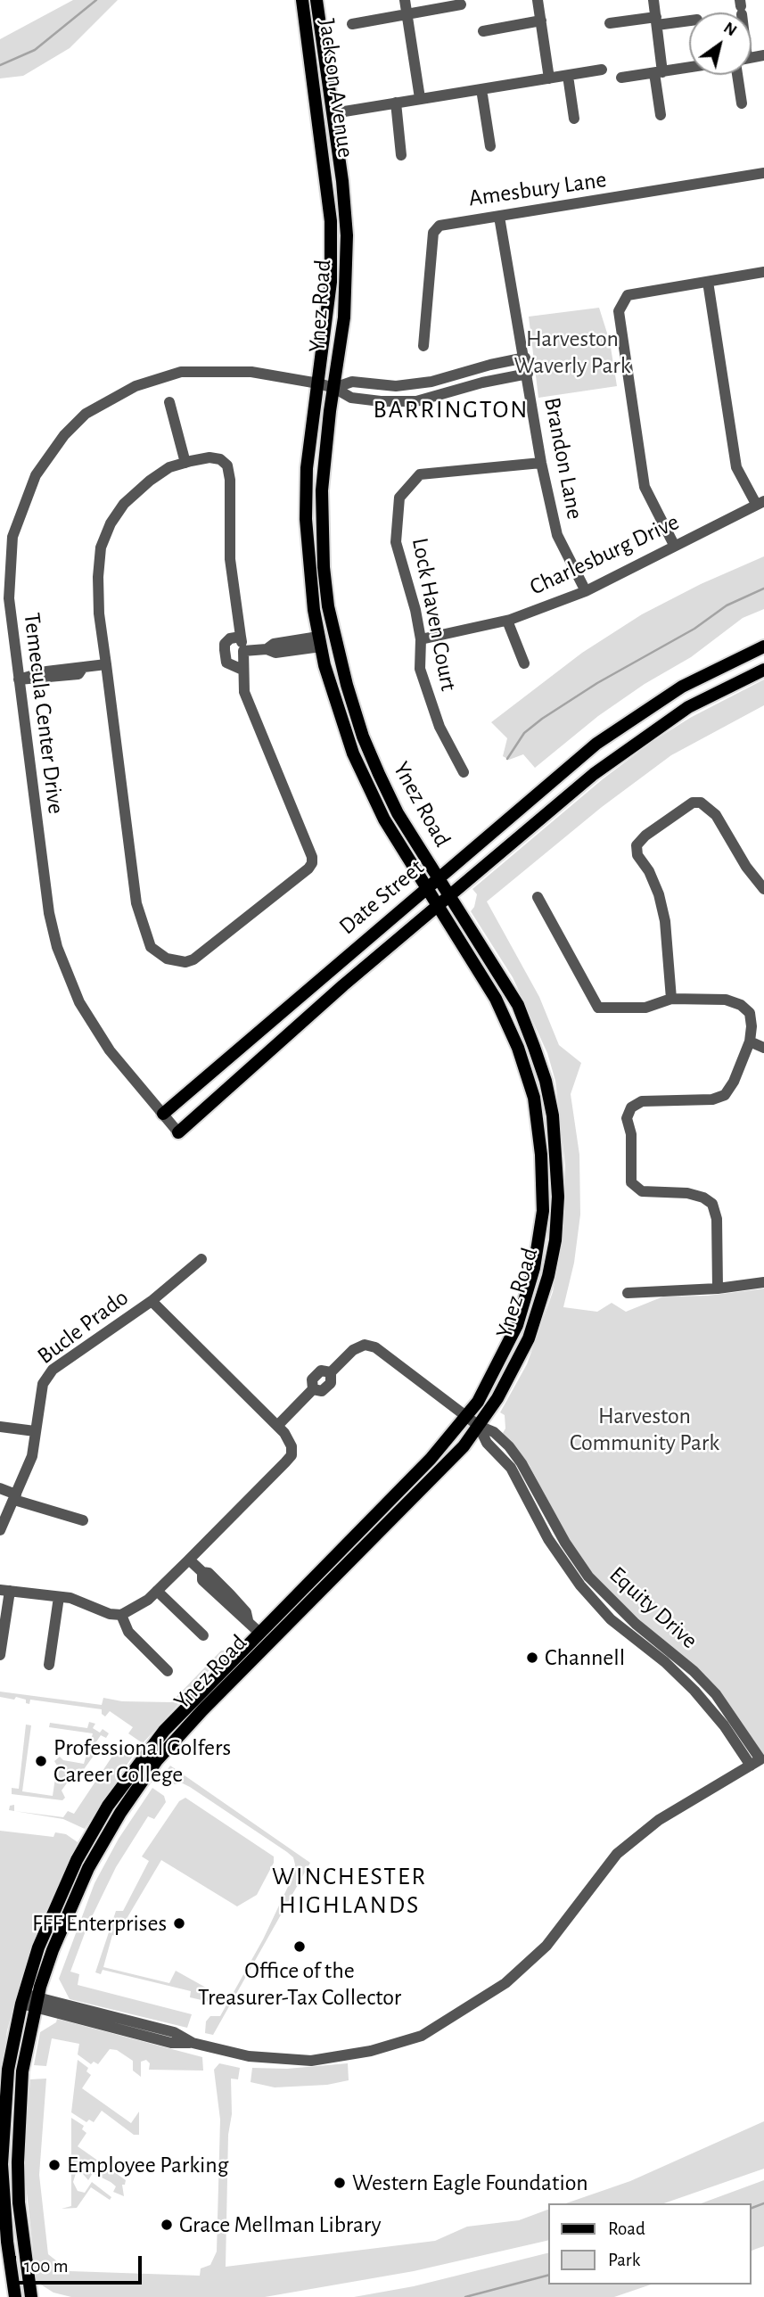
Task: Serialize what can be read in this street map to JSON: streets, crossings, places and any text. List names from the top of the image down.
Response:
{
  "streets": {
    "main road": ["Jackson Avenue", "Ynez Road", "Date Street"],
    "street": [
      "Amesbury Lane",
      "Brandon Lane",
      "Charlesburg Drive",
      "Lock Haven Court",
      "Temecula Center Drive",
      "Bucle Prado",
      "Equity Drive"
    ]
  },
  "crossings": [
    ["Jackson Avenue", "Ynez Road"],
    ["Amesbury Lane", "Brandon Lane"],
    ["Ynez Road", "Temecula Center Drive"],
    ["Ynez Road", "Date Street"],
    ["Ynez Road", "Equity Drive"],
    ["Brandon Lane", "Charlesburg Drive"],
    ["Brandon Lane", "Lock Haven Court"],
    ["Brandon Lane", "Temecula Center Drive"],
    ["Charlesburg Drive", "Lock Haven Court"],
    ["Temecula Center Drive", "Date Street"]
  ],
  "districts": ["BARRINGTON", "WINCHESTER HIGHLANDS"],
  "parks": ["Harveston Waverly Park", "Harveston Community Park"],
  "places": [
    "Channell",
    "Professional Golfers Career College",
    "FFF Enterprises",
    "Office of the Treasurer-Tax Collector",
    "Employee Parking",
    "Western Eagle Foundation",
    "Grace Mellman Library"
  ],
  "legend": ["Road", "Park"],
  "scale_bar": "100 m",
  "north": "top right"
}
